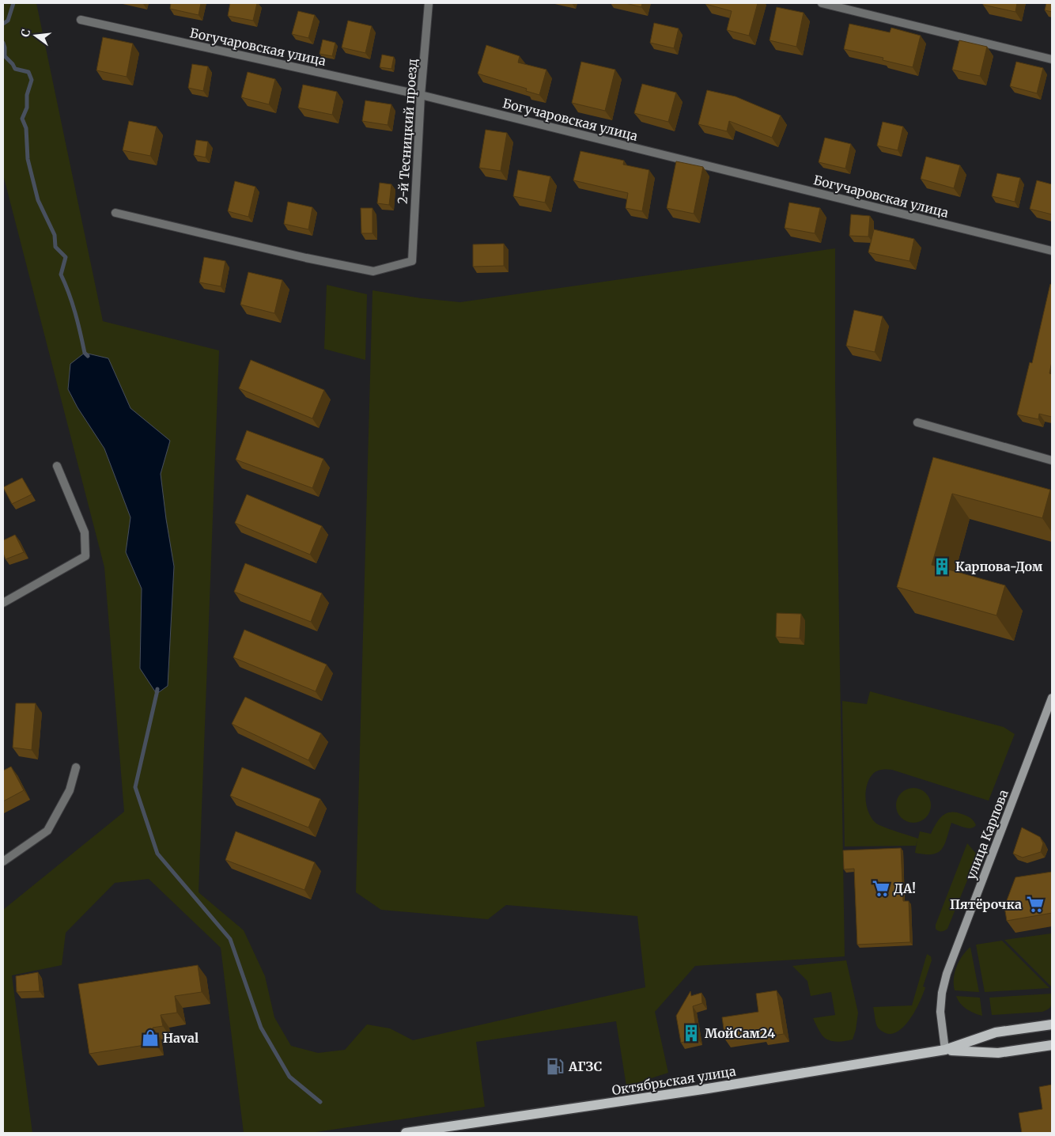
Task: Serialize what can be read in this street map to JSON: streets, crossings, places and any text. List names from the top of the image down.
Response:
{
  "streets": {
    "main road": ["улица Карпова", "Октябрьская улица"],
    "street": ["Богучаровская улица", "2-й Тесницкий проезд"]
  },
  "crossings": [
    ["Богучаровская улица", "2-й Тесницкий проезд"],
    ["улица Карпова", "Октябрьская улица"]
  ],
  "places": {
    "building": ["Карпова-Дом", "МойСам24"],
    "supermarket": ["ДА!", "Пятёрочка"],
    "shop": ["Haval"],
    "fuel station": ["АГЗС"]
  },
  "north": "left"
}
